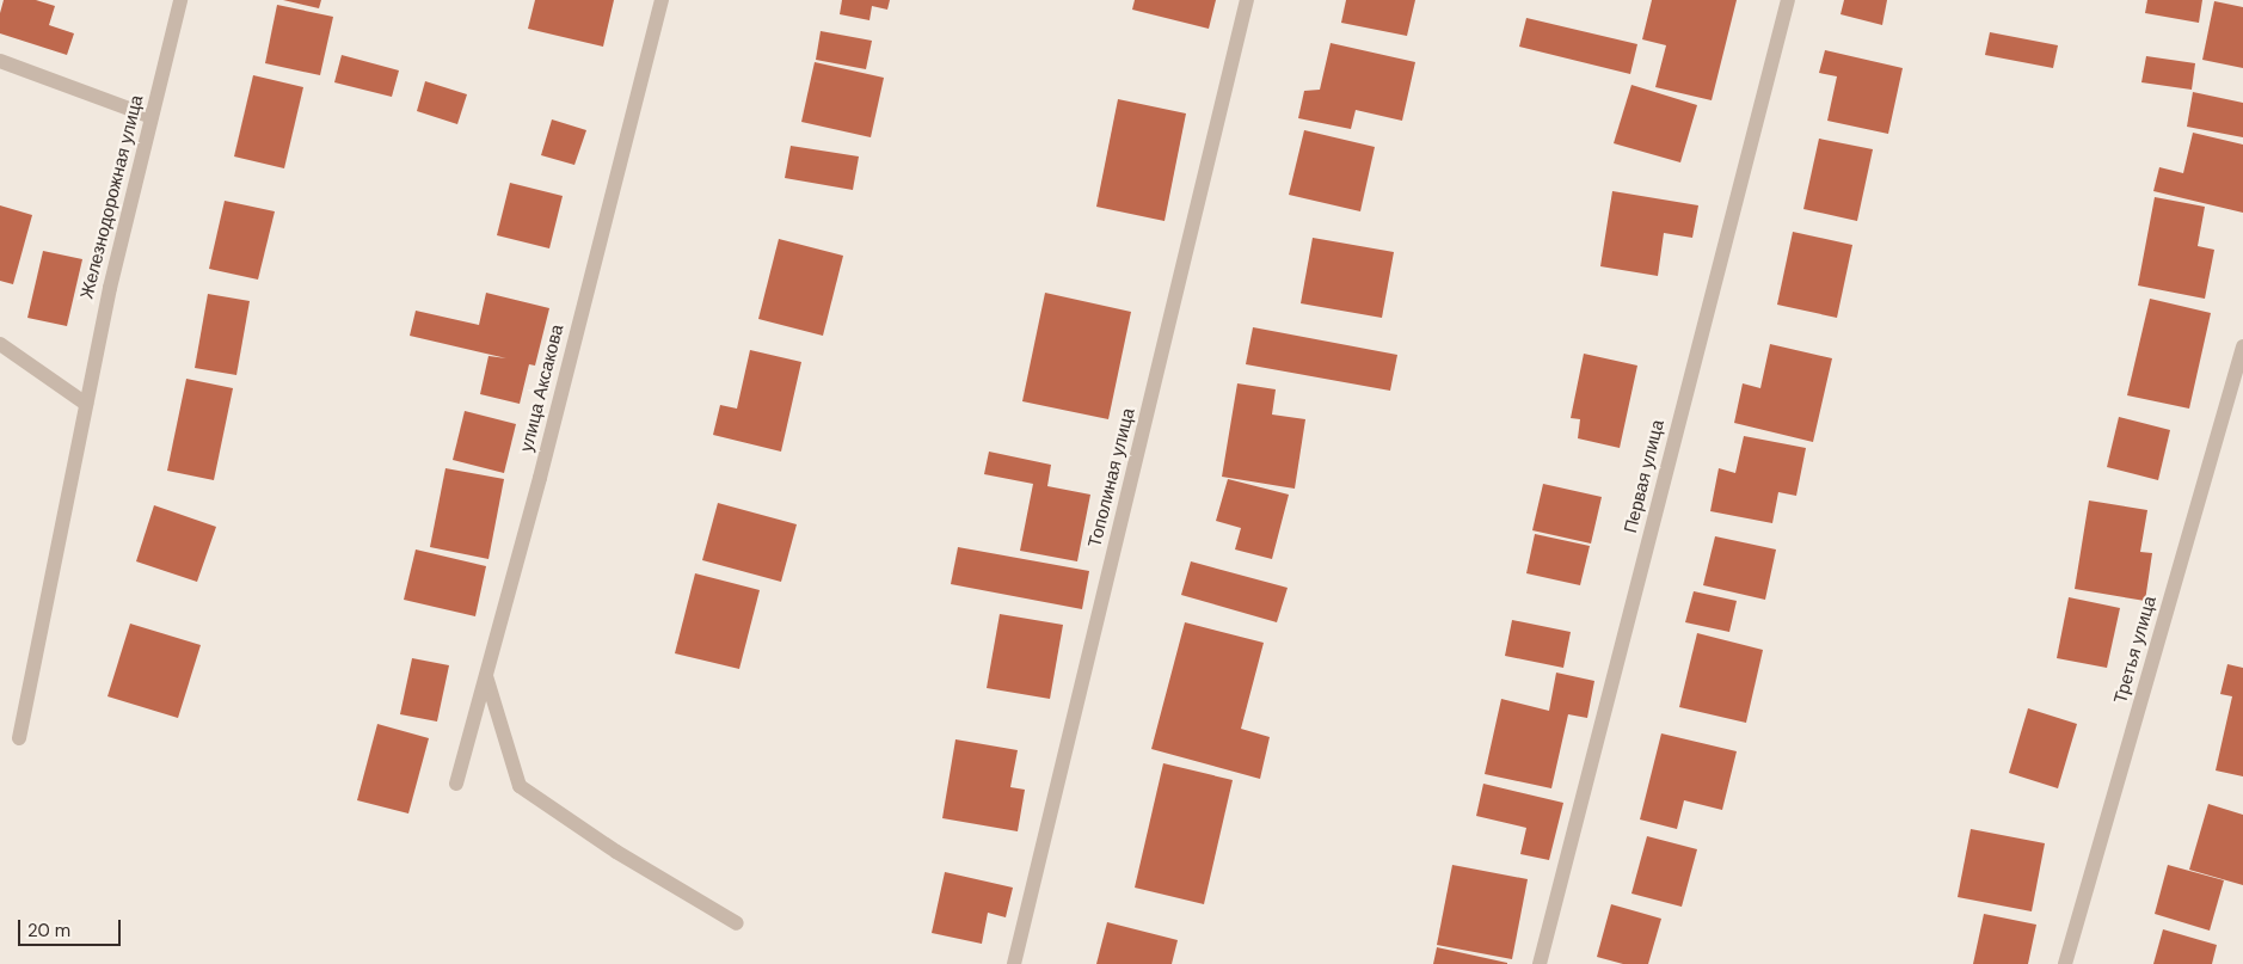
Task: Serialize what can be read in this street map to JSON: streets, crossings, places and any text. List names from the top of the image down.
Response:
{
  "streets": {
    "street": [
      "Железнодорожная улица",
      "улица Аксакова",
      "Первая улица",
      "Тополиная улица",
      "Третья улица"
    ]
  },
  "scale_bar": "20 m"
}
